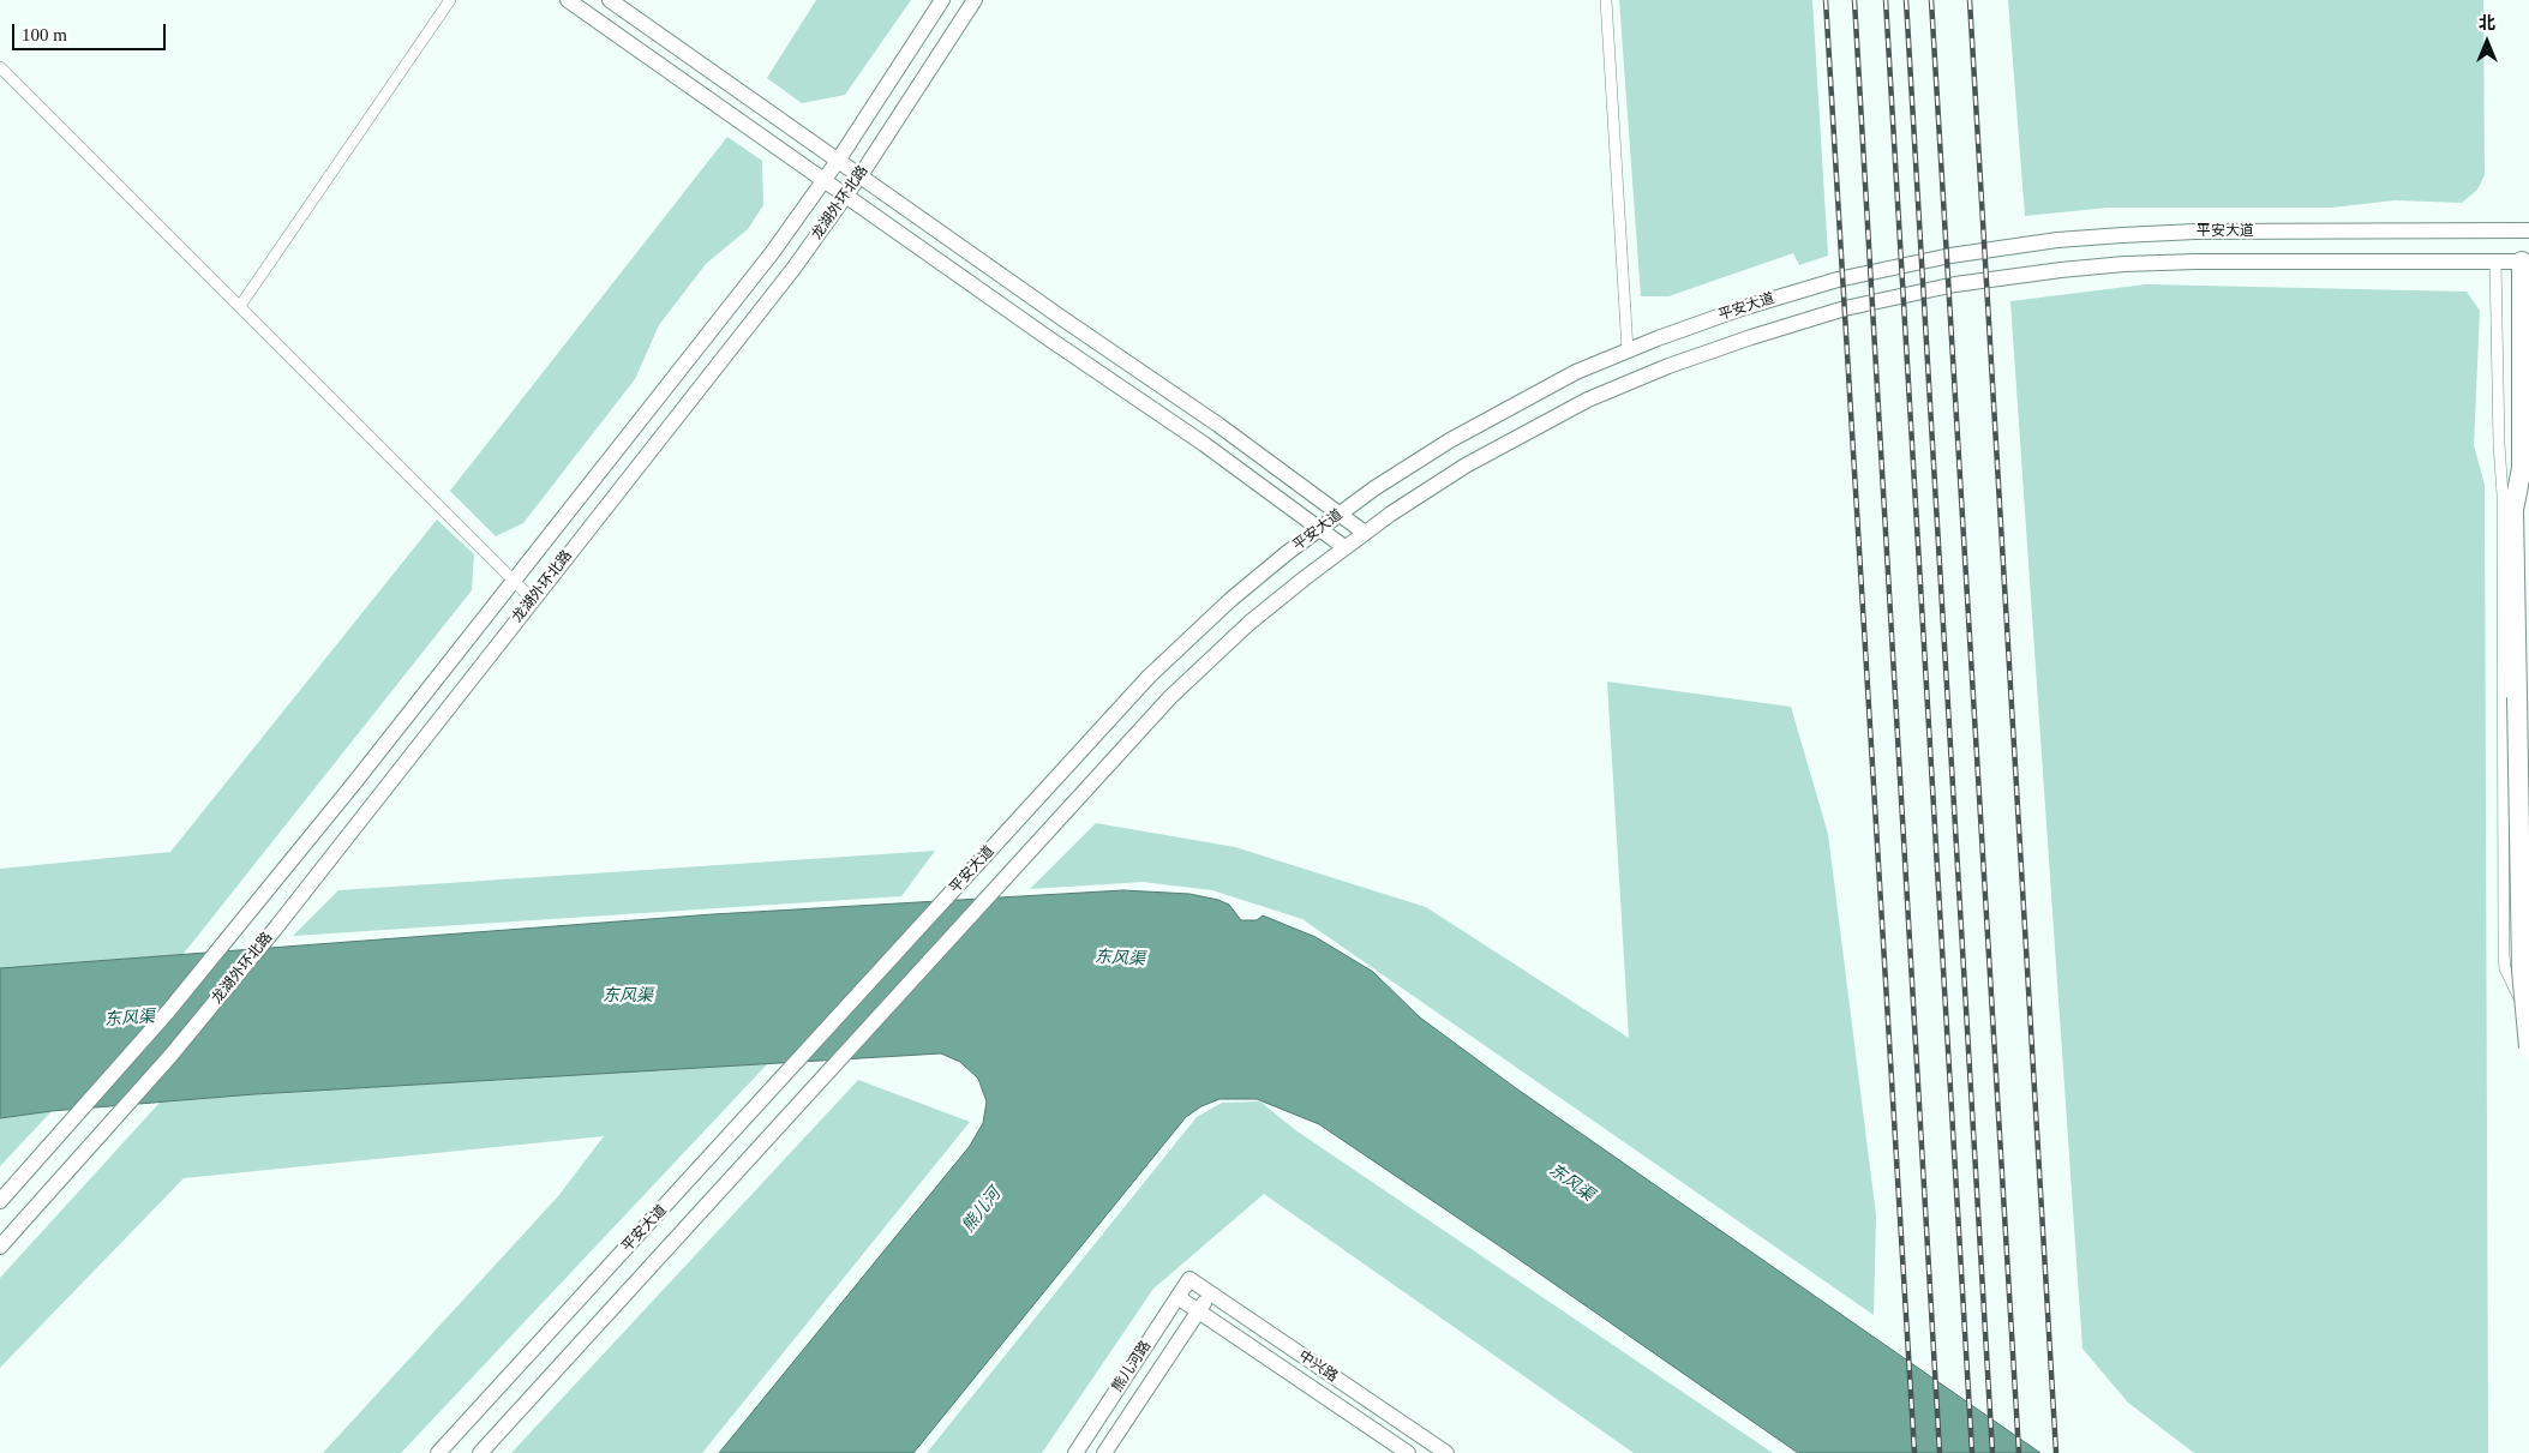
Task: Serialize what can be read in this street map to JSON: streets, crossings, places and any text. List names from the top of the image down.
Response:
{
  "streets": {
    "main road": [
      "龙湖外环北路",
      "平安大道",
      "熊儿河路",
      "中兴路"
    ]
  },
  "crossings": [
    ["熊儿河路", "中兴路"]
  ],
  "water": ["东风渠", "熊儿河"],
  "scale_bar": "100 m",
  "north": "top"
}
